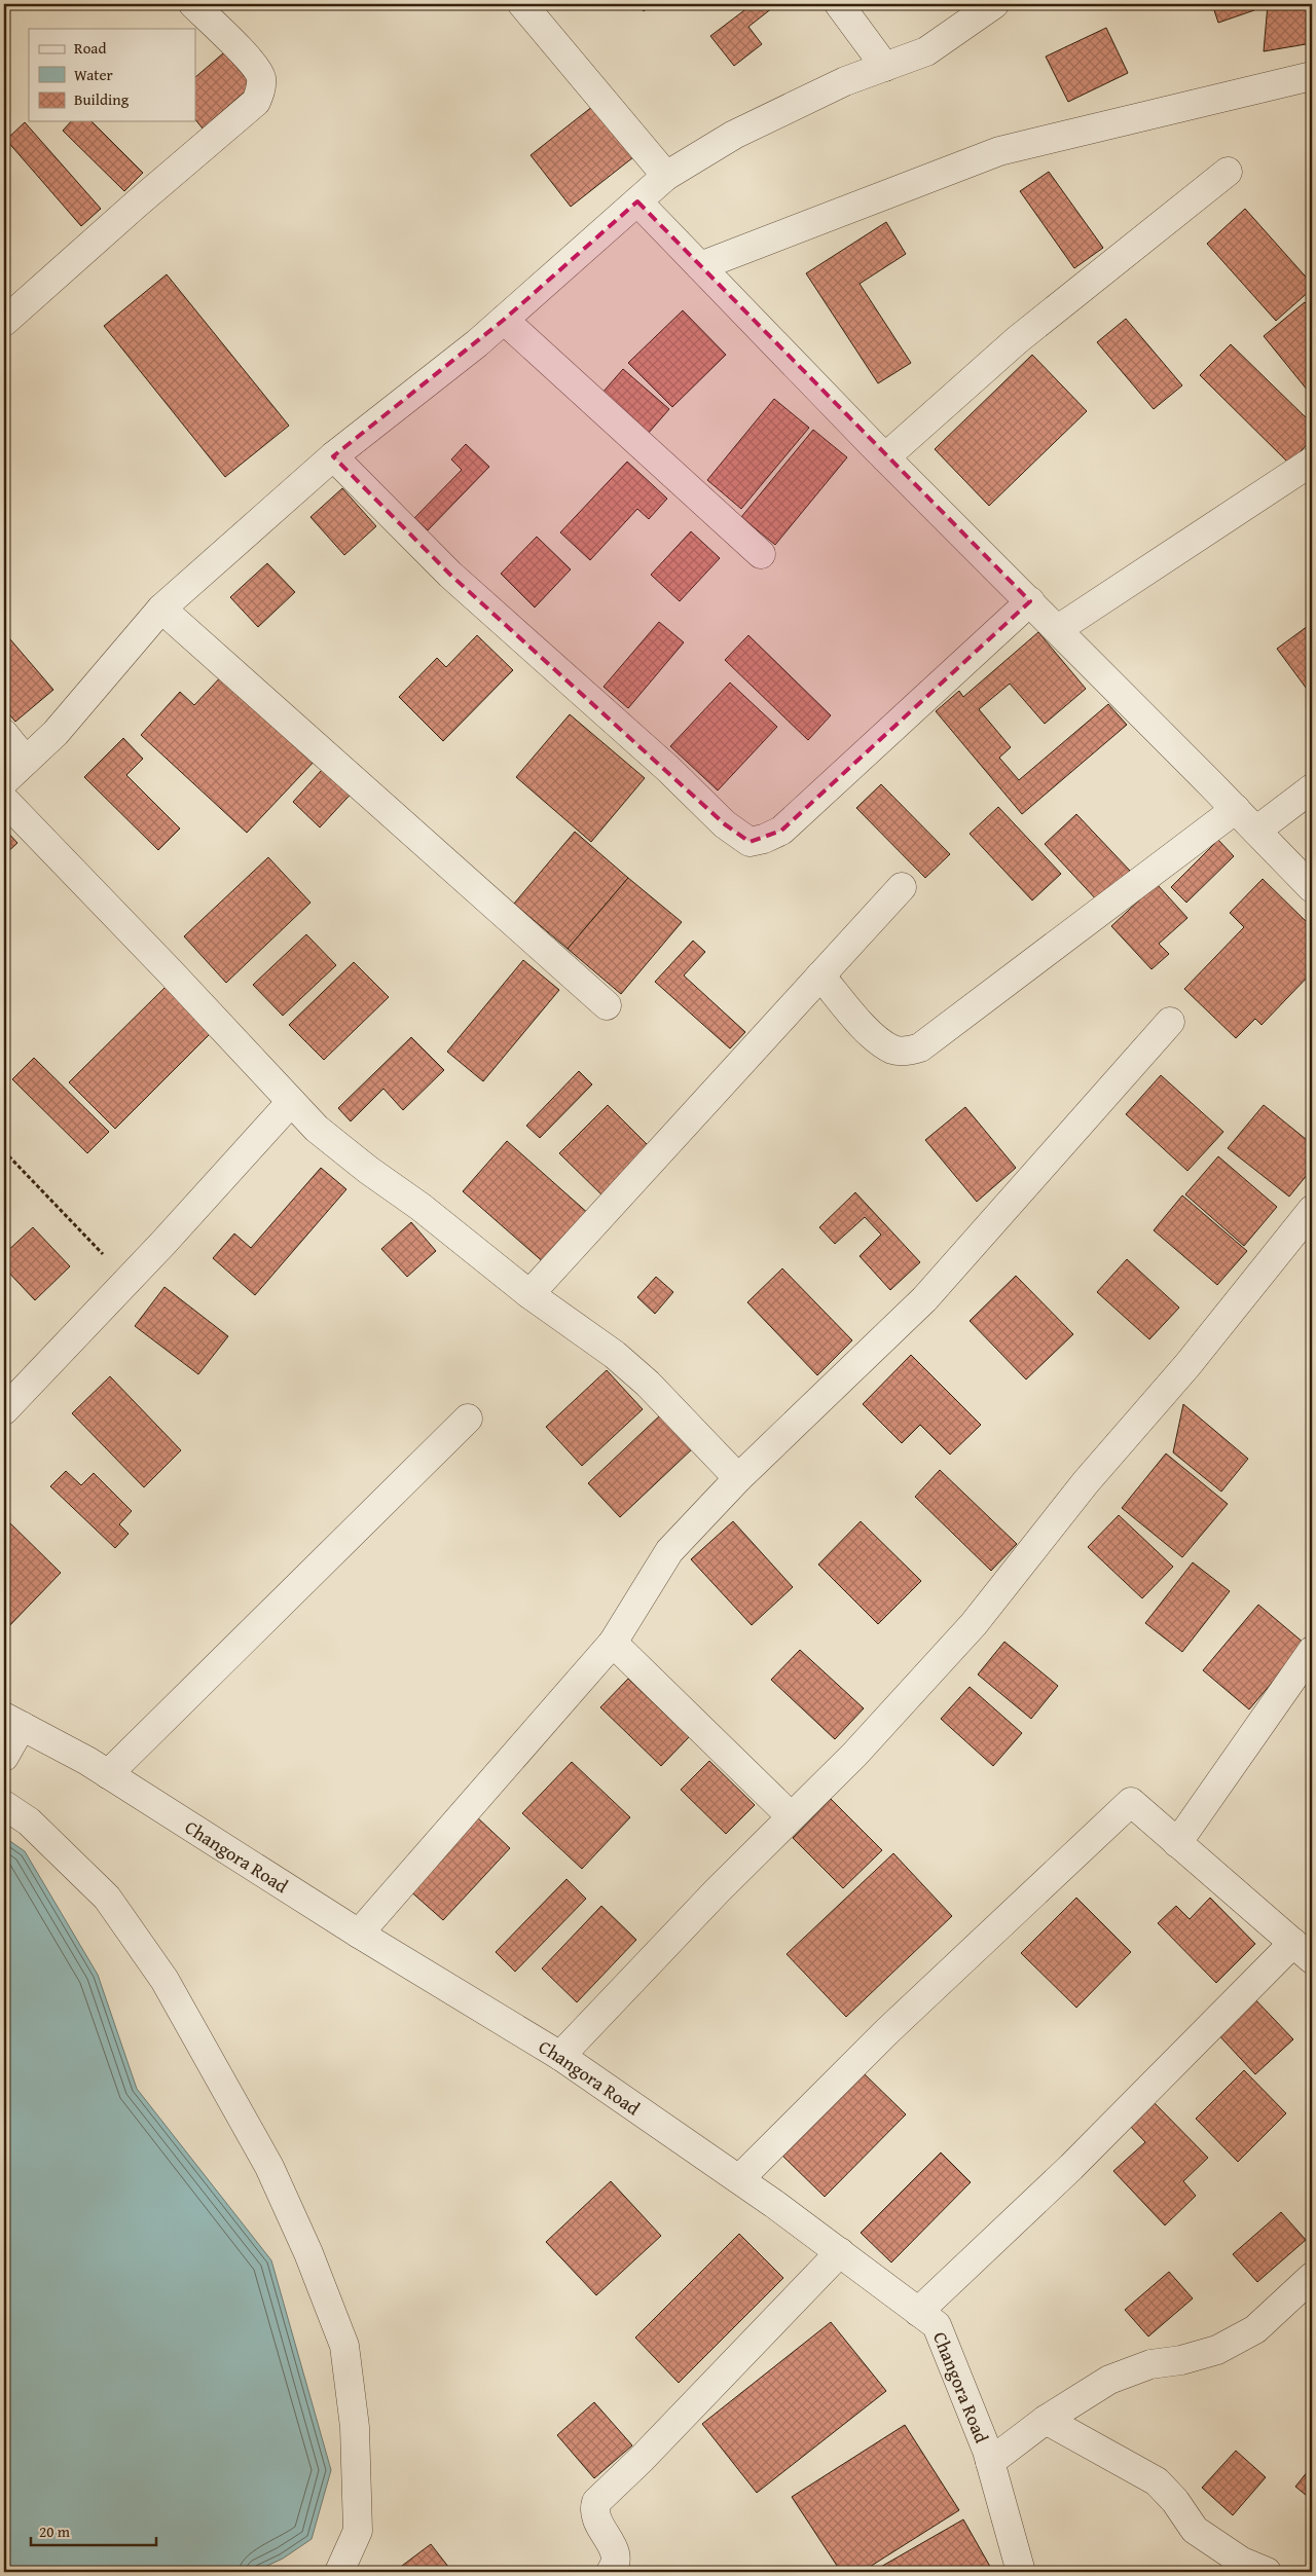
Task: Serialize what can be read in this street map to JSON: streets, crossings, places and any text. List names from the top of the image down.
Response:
{
  "streets": {
    "street": ["Changora Road"]
  },
  "legend": ["Road", "Water", "Building"],
  "scale_bar": "20 m"
}
